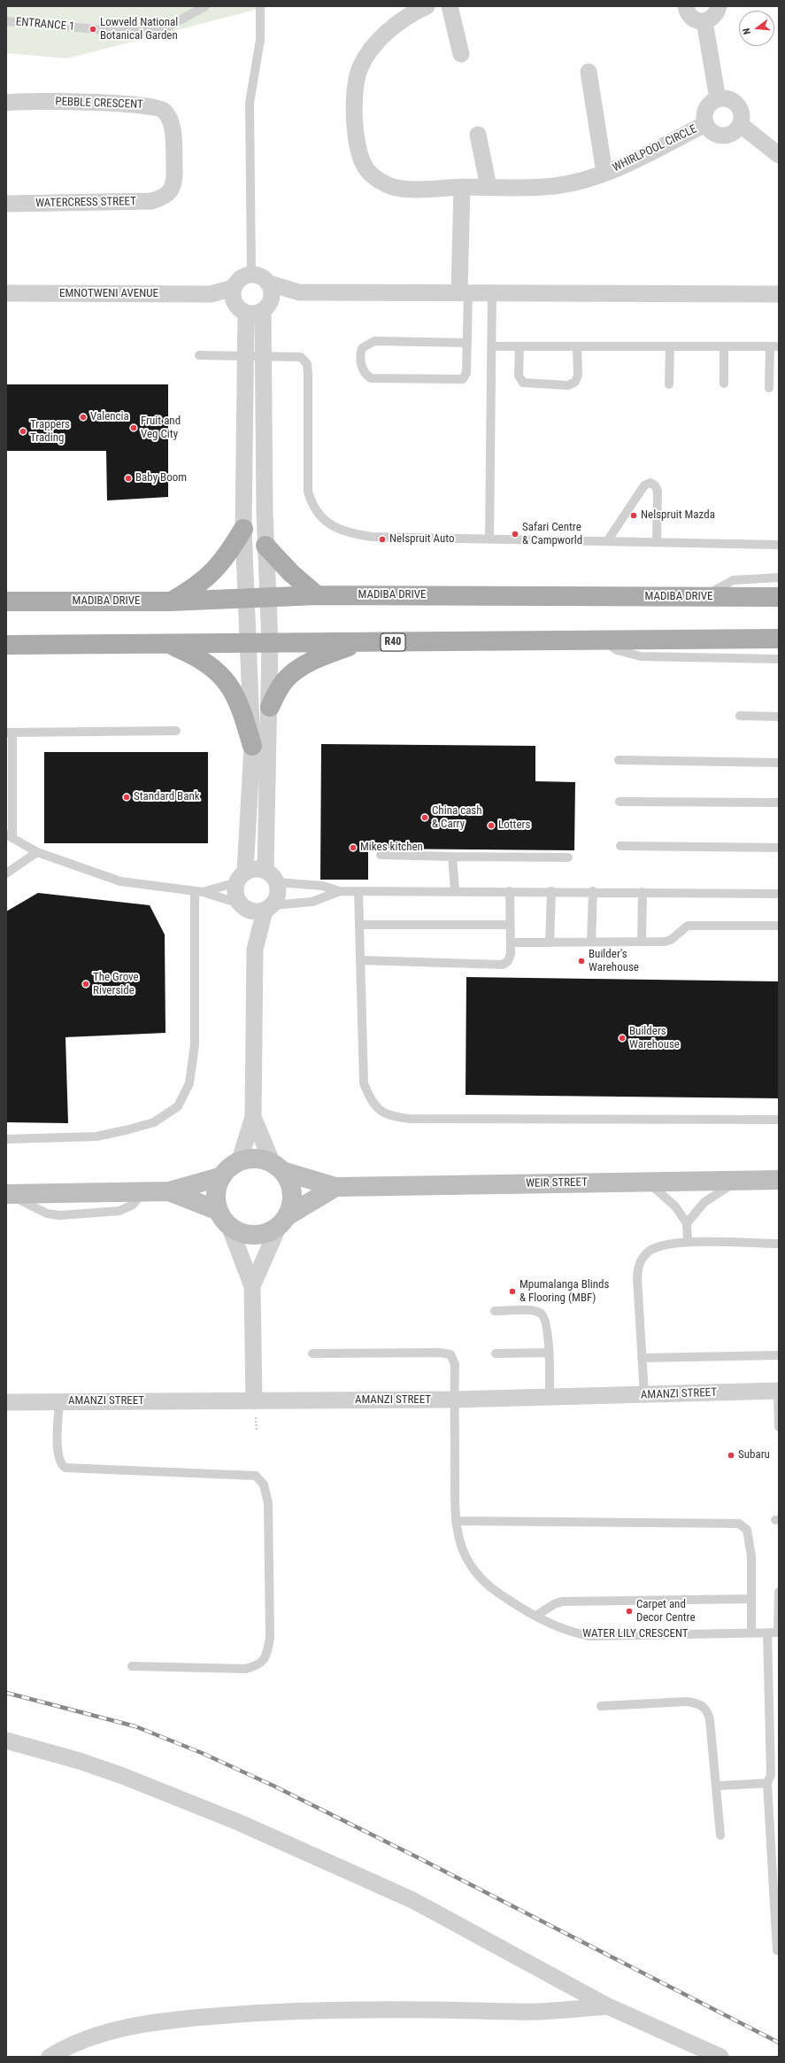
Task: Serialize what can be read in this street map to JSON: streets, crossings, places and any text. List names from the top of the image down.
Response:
{
  "streets": {
    "main road": ["MADIBA DRIVE", "R40"],
    "street": [
      "PEBBLE CRESCENT",
      "WHIRLPOOL CIRCLE",
      "WATERCRESS STREET",
      "EMNOTWENI AVENUE",
      "WEIR STREET",
      "AMANZI STREET"
    ],
    "lane": ["ENTRANCE 1", "WATER LILY CRESCENT"]
  },
  "crossings": [
    ["PEBBLE CRESCENT", "WATERCRESS STREET"],
    ["AMANZI STREET", "WATER LILY CRESCENT"]
  ],
  "places": [
    "Lowveld National Botanical Garden",
    "Valencia",
    "Fruit and Veg City",
    "Trappers Trading",
    "Baby Boom",
    "Nelspruit Mazda",
    "Safari Centre & Campworld",
    "Nelspruit Auto",
    "Standard Bank",
    "China cash & Carry",
    "Lotters",
    "Mikes kitchen",
    "Builder's Warehouse",
    "The Grove Riverside",
    "Builders Warehouse",
    "Mpumalanga Blinds & Flooring (MBF)",
    "Subaru",
    "Carpet and Decor Centre"
  ],
  "north": "left"
}
